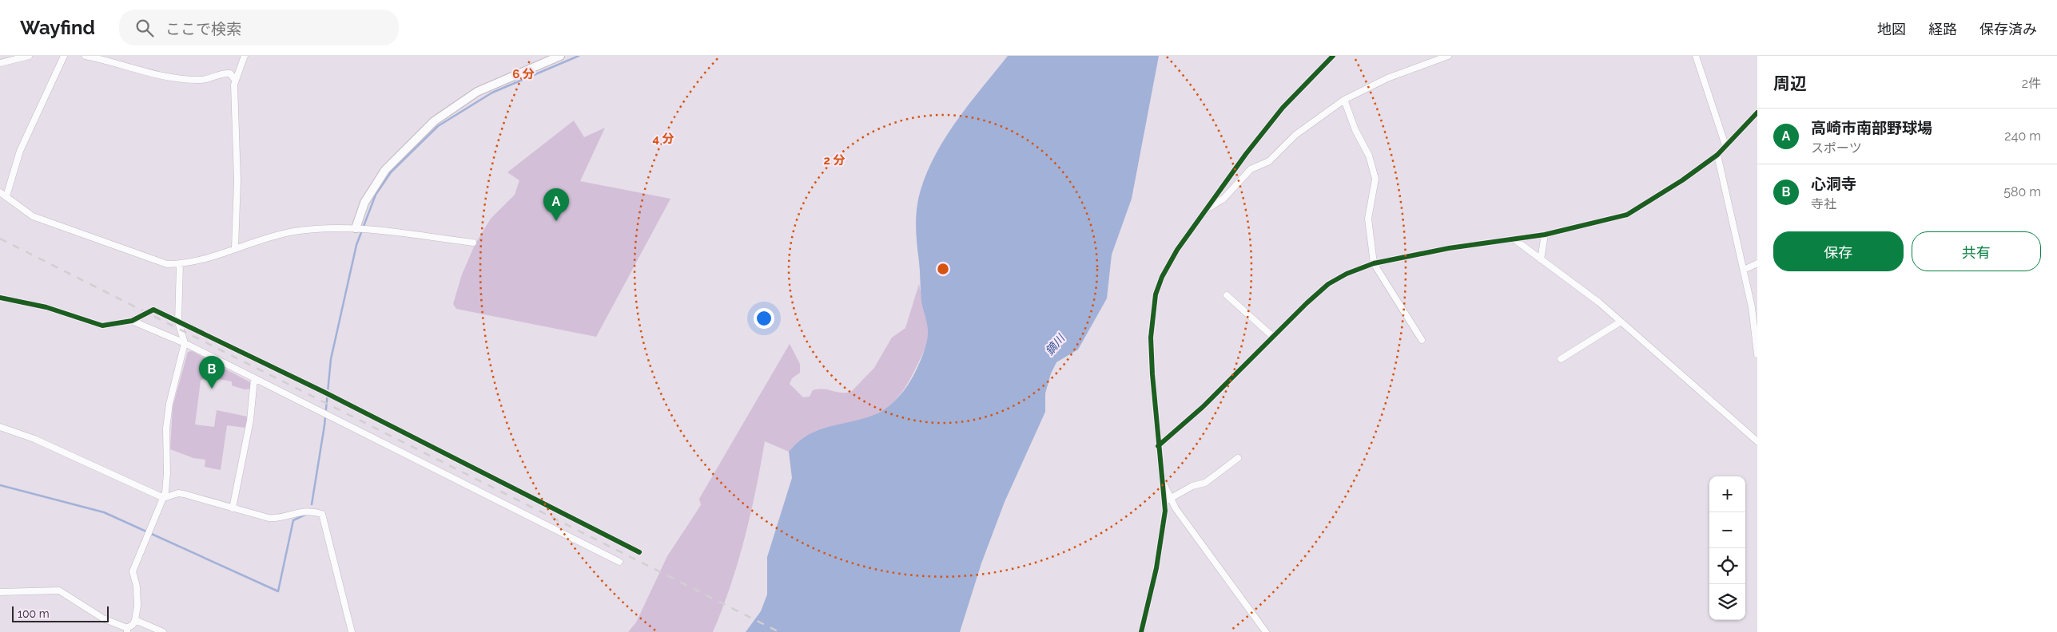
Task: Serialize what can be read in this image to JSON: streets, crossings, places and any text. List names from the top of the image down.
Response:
{
  "water": ["鏑川"],
  "scale_bar": "100 m",
  "page": {
    "header": "Wayfind",
    "search": "ここで検索",
    "nav": ["地図", "経路", "保存済み"],
    "heading": ["周辺", "2件"],
    "list": [
      {
        "mark": "A",
        "name": "高崎市南部野球場",
        "note": "スポーツ",
        "value": "240 m"
      },
      {
        "mark": "B",
        "name": "心洞寺",
        "note": "寺社",
        "value": "580 m"
      }
    ],
    "pins": ["A", "B"],
    "buttons": ["保存", "共有"],
    "map_buttons": ["+", "−"],
    "scale": "100 m"
  },
  "rings": ["6 分", "4 分", "2 分"]
}
